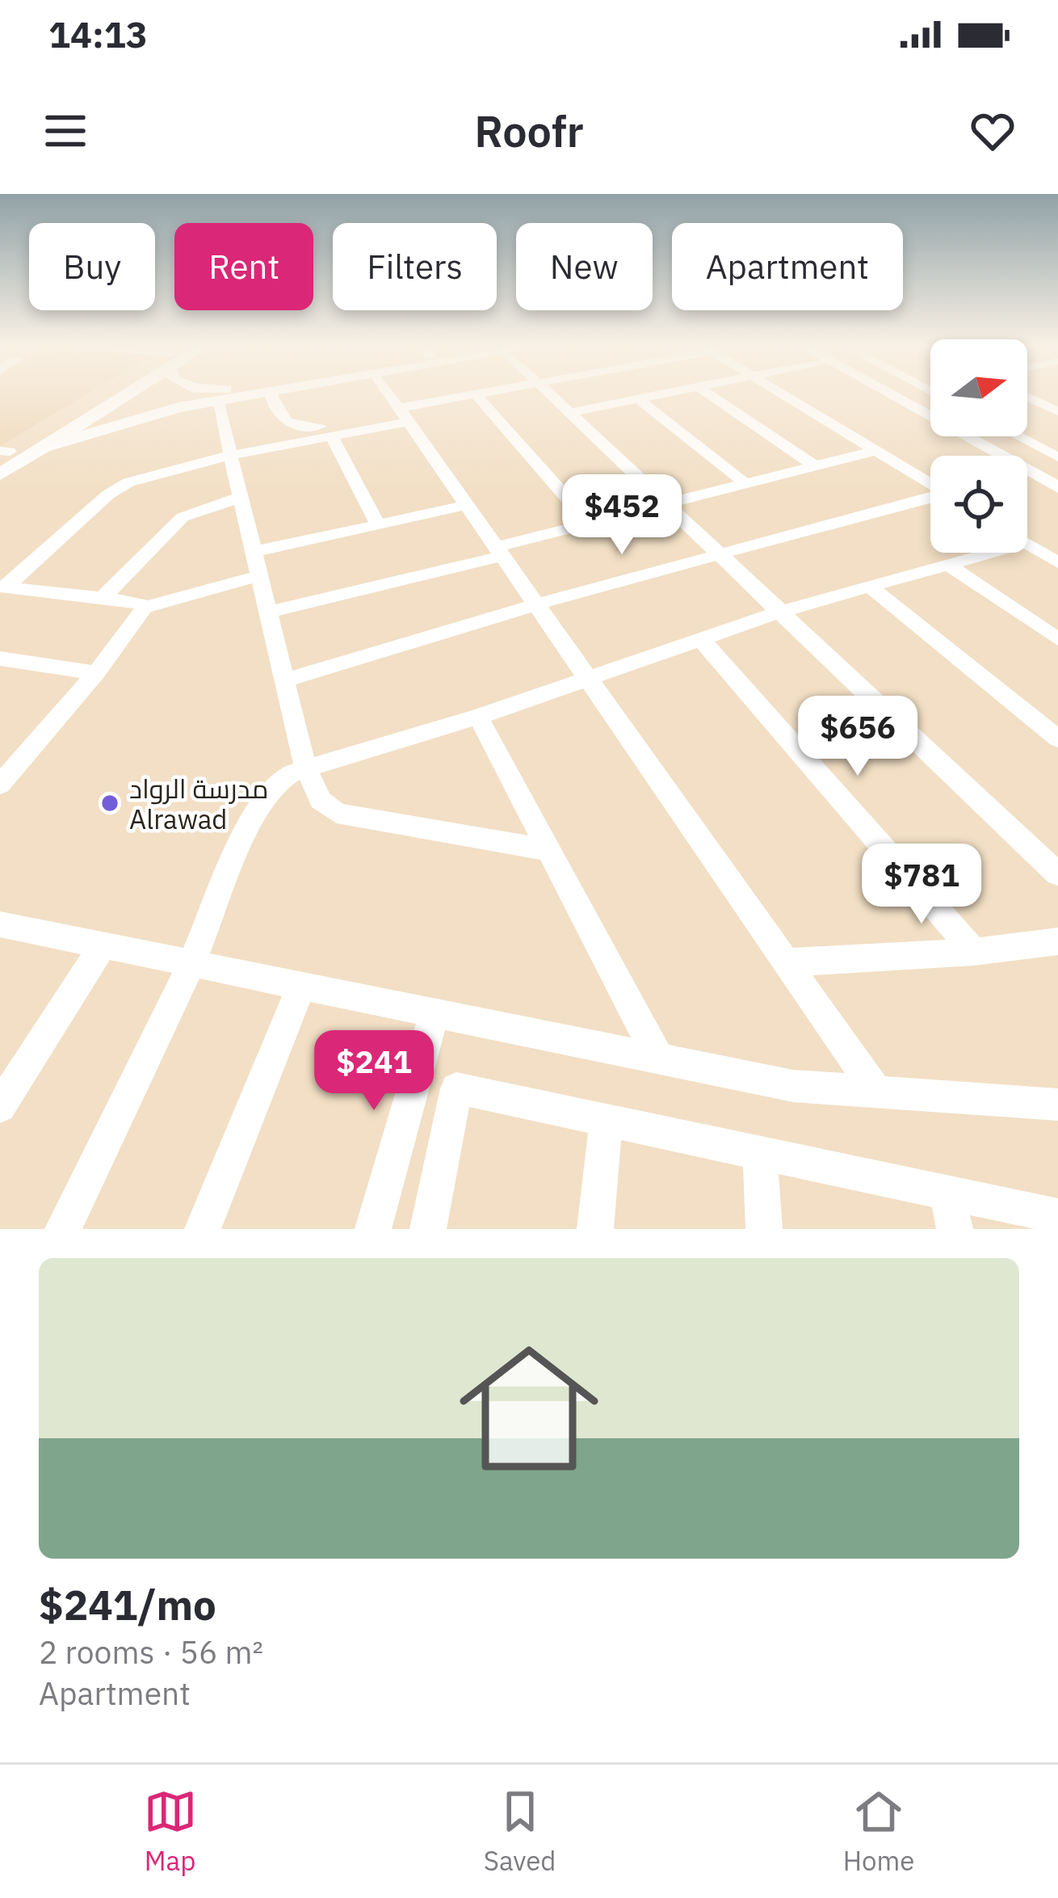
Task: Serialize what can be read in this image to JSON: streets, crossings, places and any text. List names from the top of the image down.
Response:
{
  "places": ["مدرسة الرواد Alrawad"],
  "north": "right",
  "page": {
    "status": "14:13",
    "header": "Roofr",
    "chip": [
      "Buy",
      "Rent",
      "Filters",
      "New",
      "Apartment"
    ],
    "price": [
      "$452",
      "$656",
      "$781",
      "$241"
    ],
    "list": [
      {
        "name": "$241/mo",
        "note": "2 rooms · 56 m² · Apartment"
      }
    ],
    "tabs": ["Map", "Saved", "Home"]
  }
}
